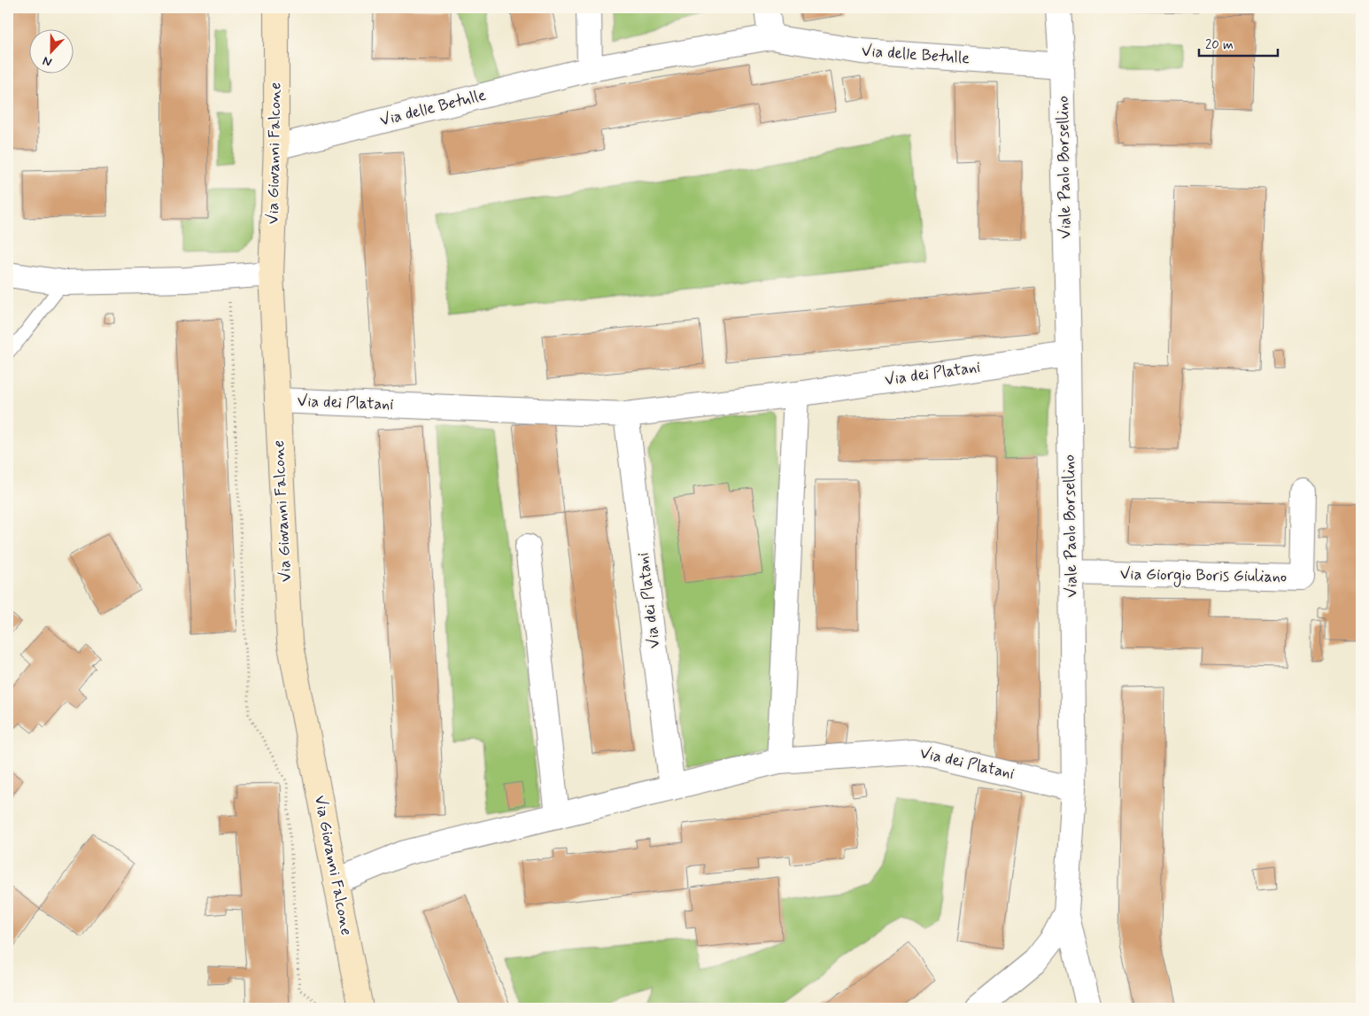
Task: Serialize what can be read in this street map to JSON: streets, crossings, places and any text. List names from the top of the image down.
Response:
{
  "streets": {
    "street": [
      "Via delle Betulle",
      "Via Giovanni Falcone",
      "Viale Paolo Borsellino",
      "Via dei Platani",
      "Via Giorgio Boris Giuliano"
    ]
  },
  "crossings": [
    ["Via delle Betulle", "Via Giovanni Falcone"],
    ["Via delle Betulle", "Viale Paolo Borsellino"],
    ["Via Giovanni Falcone", "Via dei Platani"],
    ["Viale Paolo Borsellino", "Via dei Platani"],
    ["Viale Paolo Borsellino", "Via Giorgio Boris Giuliano"]
  ],
  "scale_bar": "20 m",
  "north": "bottom"
}
